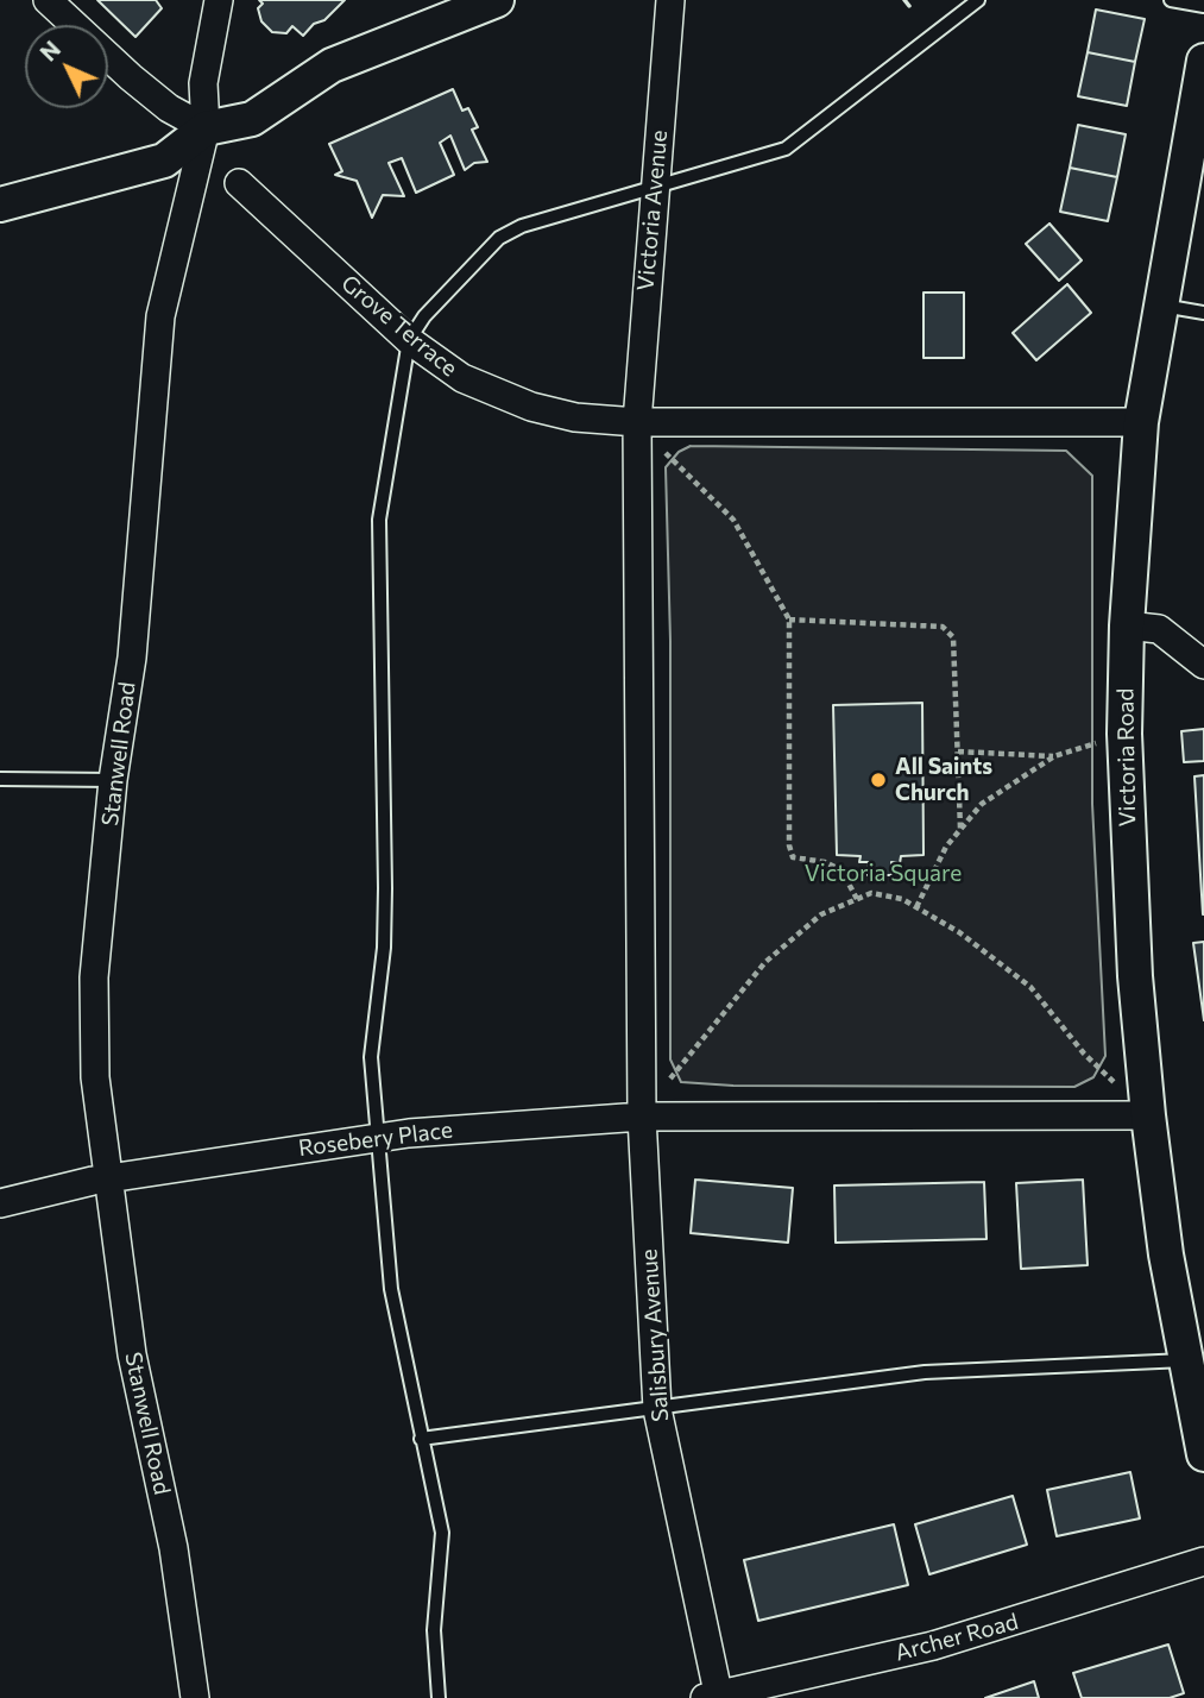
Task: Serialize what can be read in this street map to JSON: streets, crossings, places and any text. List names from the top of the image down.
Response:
{
  "streets": {
    "street": [
      "Victoria Avenue",
      "Grove Terrace",
      "Stanwell Road",
      "Victoria Road",
      "Rosebery Place",
      "Salisbury Avenue",
      "Archer Road"
    ]
  },
  "crossings": [
    ["Victoria Avenue", "Grove Terrace"],
    ["Stanwell Road", "Rosebery Place"],
    ["Rosebery Place", "Salisbury Avenue"],
    ["Salisbury Avenue", "Archer Road"]
  ],
  "parks": ["Victoria Square"],
  "places": ["All Saints Church"],
  "north": "top left"
}
